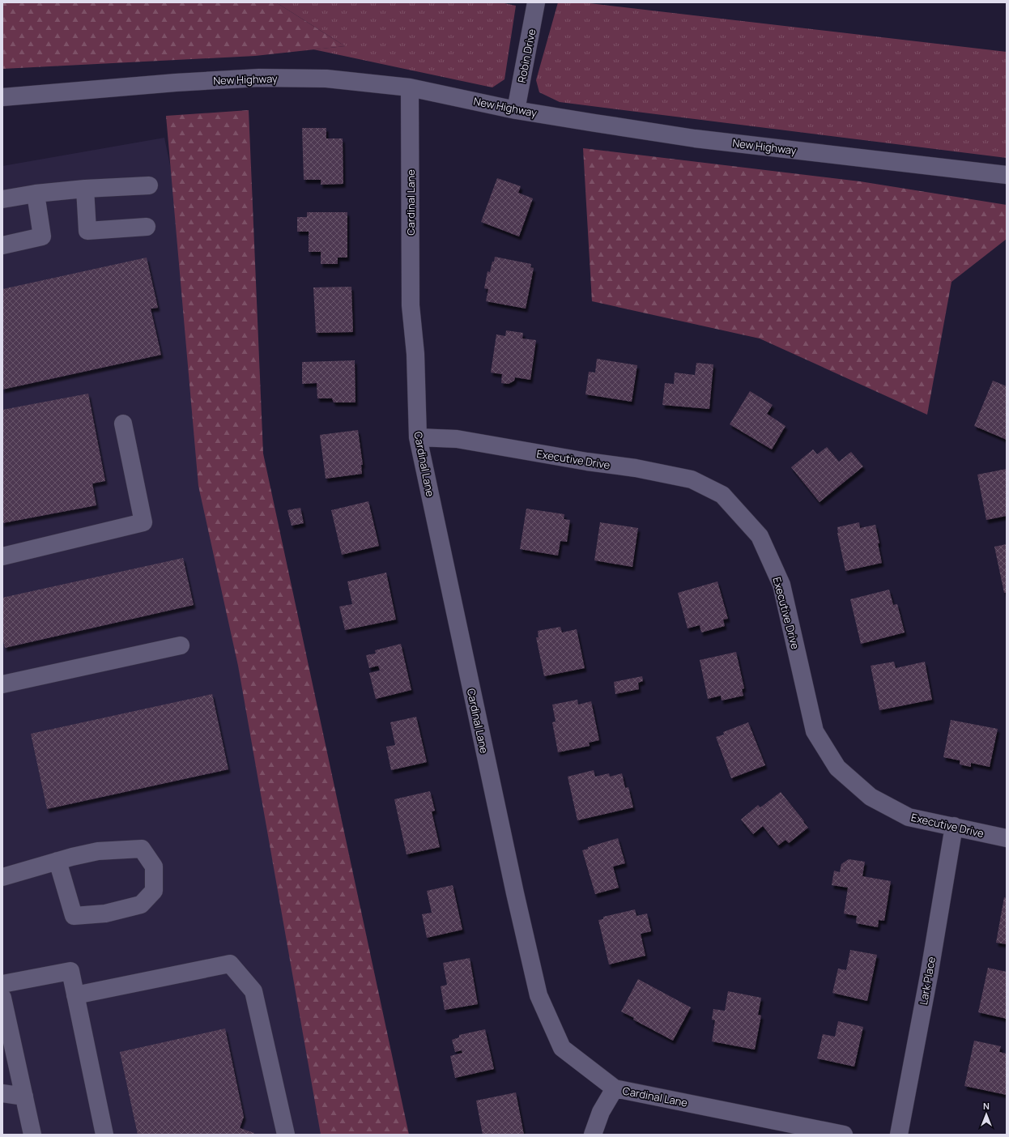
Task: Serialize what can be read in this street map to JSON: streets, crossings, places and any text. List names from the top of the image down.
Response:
{
  "streets": {
    "street": [
      "Robin Drive",
      "New Highway",
      "Cardinal Lane",
      "Executive Drive",
      "Lark Place"
    ]
  },
  "crossings": [
    ["Robin Drive", "New Highway"],
    ["New Highway", "Cardinal Lane"],
    ["Cardinal Lane", "Executive Drive"],
    ["Executive Drive", "Lark Place"]
  ],
  "north": "top"
}
